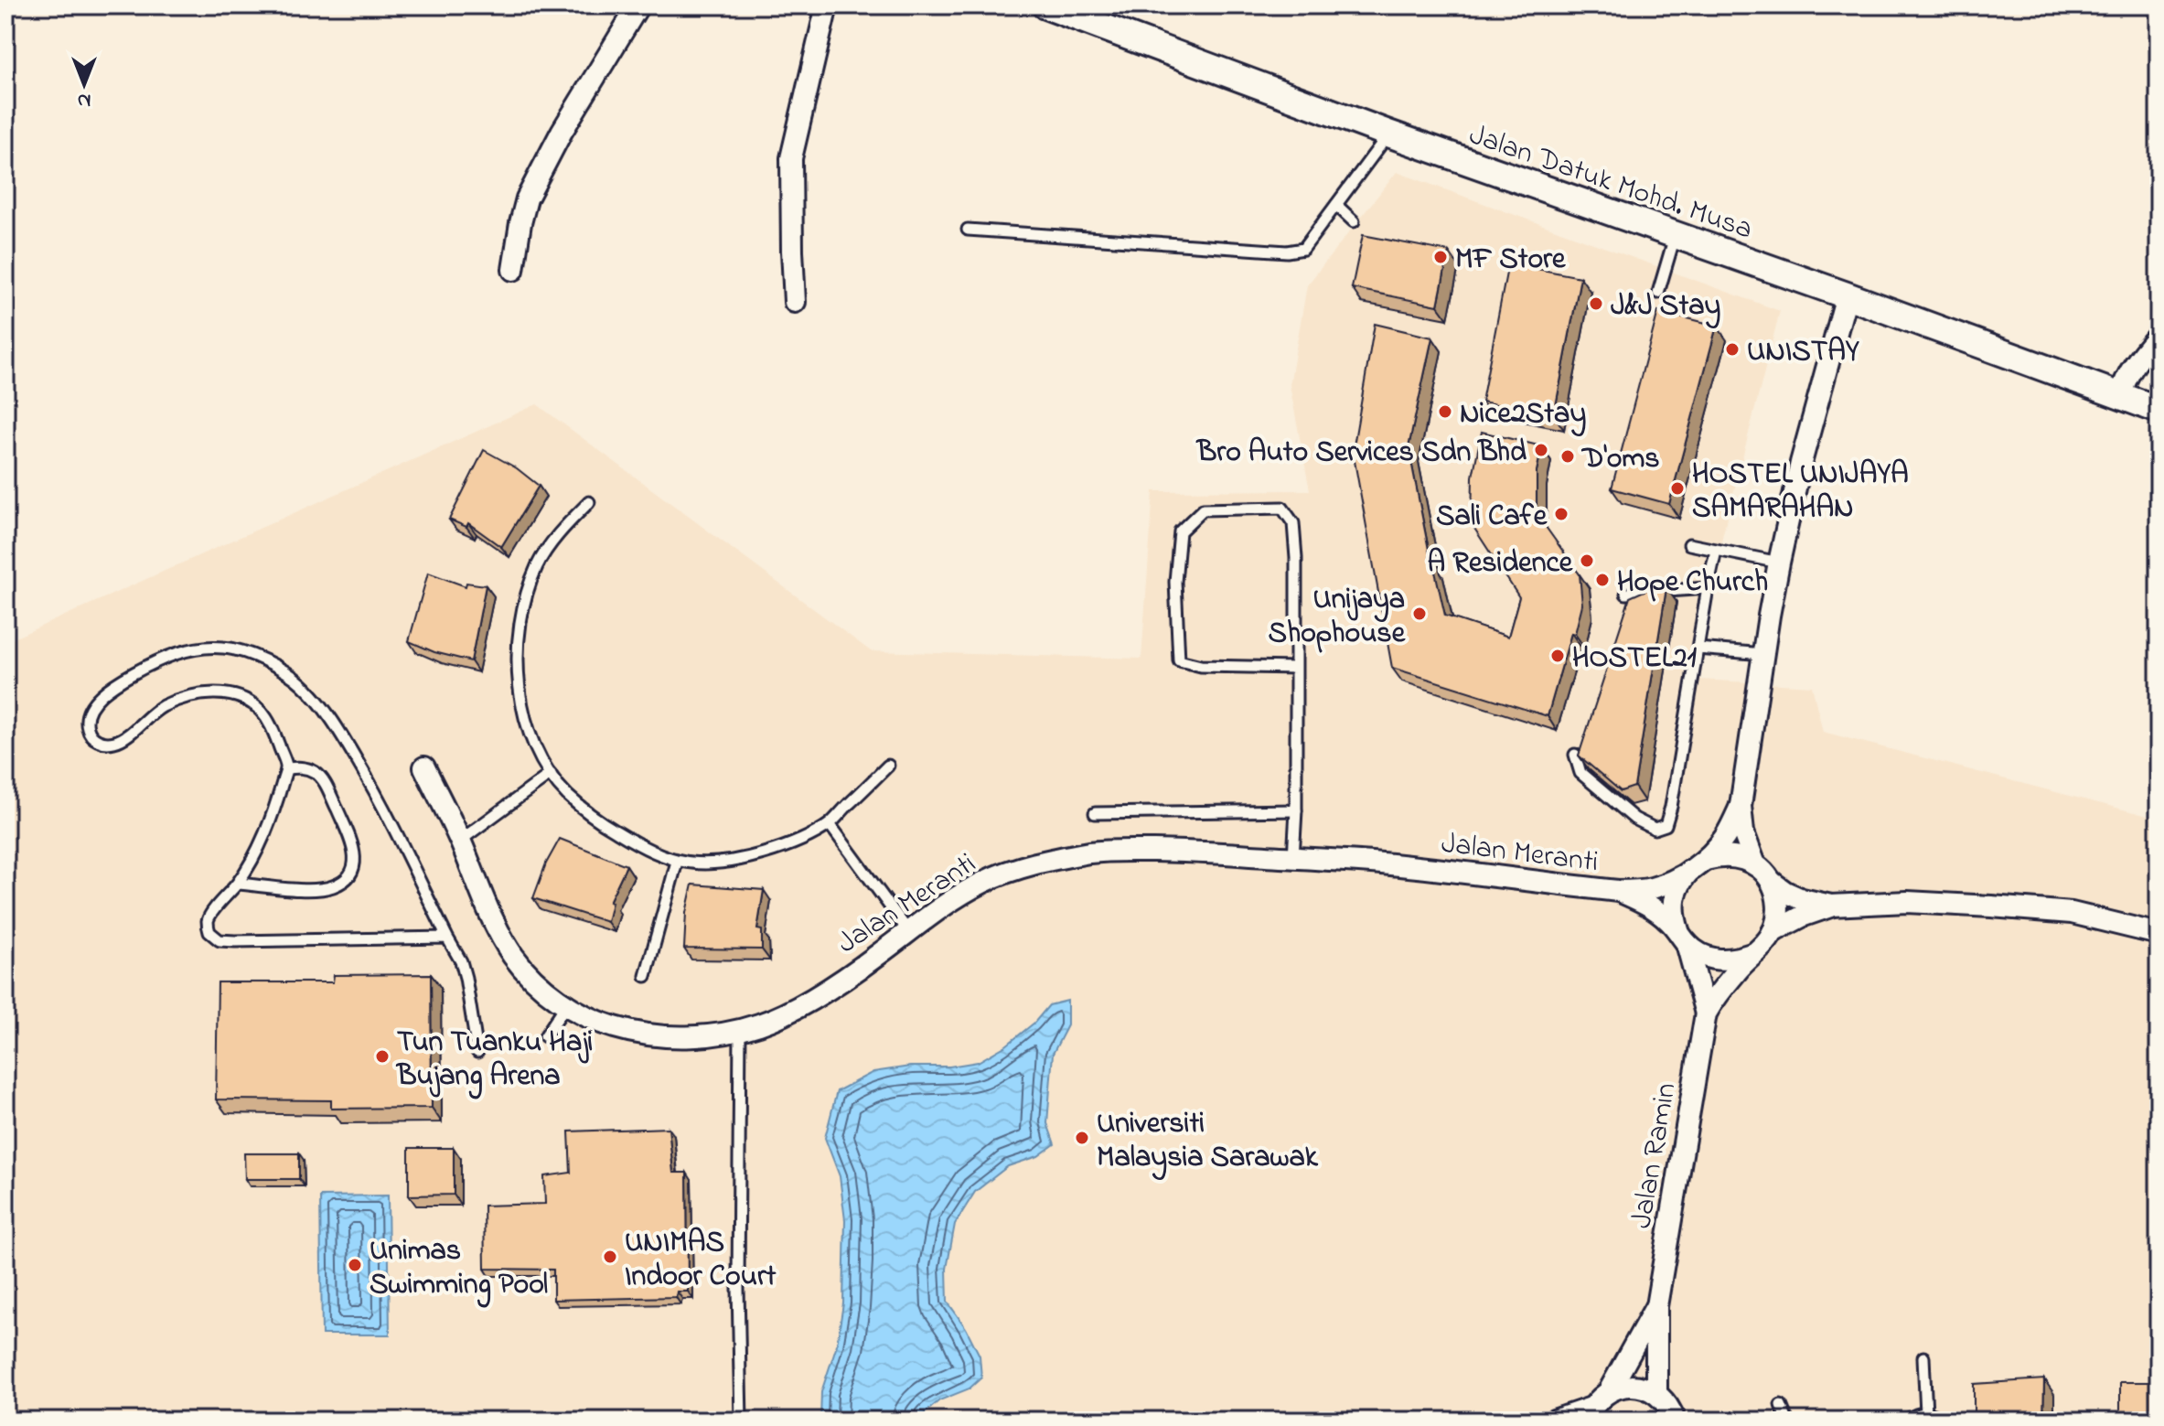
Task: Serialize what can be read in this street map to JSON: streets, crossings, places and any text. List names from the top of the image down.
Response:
{
  "streets": {
    "street": ["Jalan Datuk Mohd. Musa", "Jalan Meranti", "Jalan Ramin"]
  },
  "places": [
    "MF Store",
    "J&J Stay",
    "UNISTAY",
    "Nice2Stay",
    "Bro Auto Services Sdn Bhd",
    "D'oms",
    "HOSTEL UNIJAYA SAMARAHAN",
    "Sali Cafe",
    "A Residence",
    "Hope Church",
    "Unijaya Shophouse",
    "HOSTEL21",
    "Tun Tuanku Haji Bujang Arena",
    "Universiti Malaysia Sarawak",
    "UNIMAS Indoor Court",
    "Unimas Swimming Pool"
  ],
  "north": "bottom"
}
